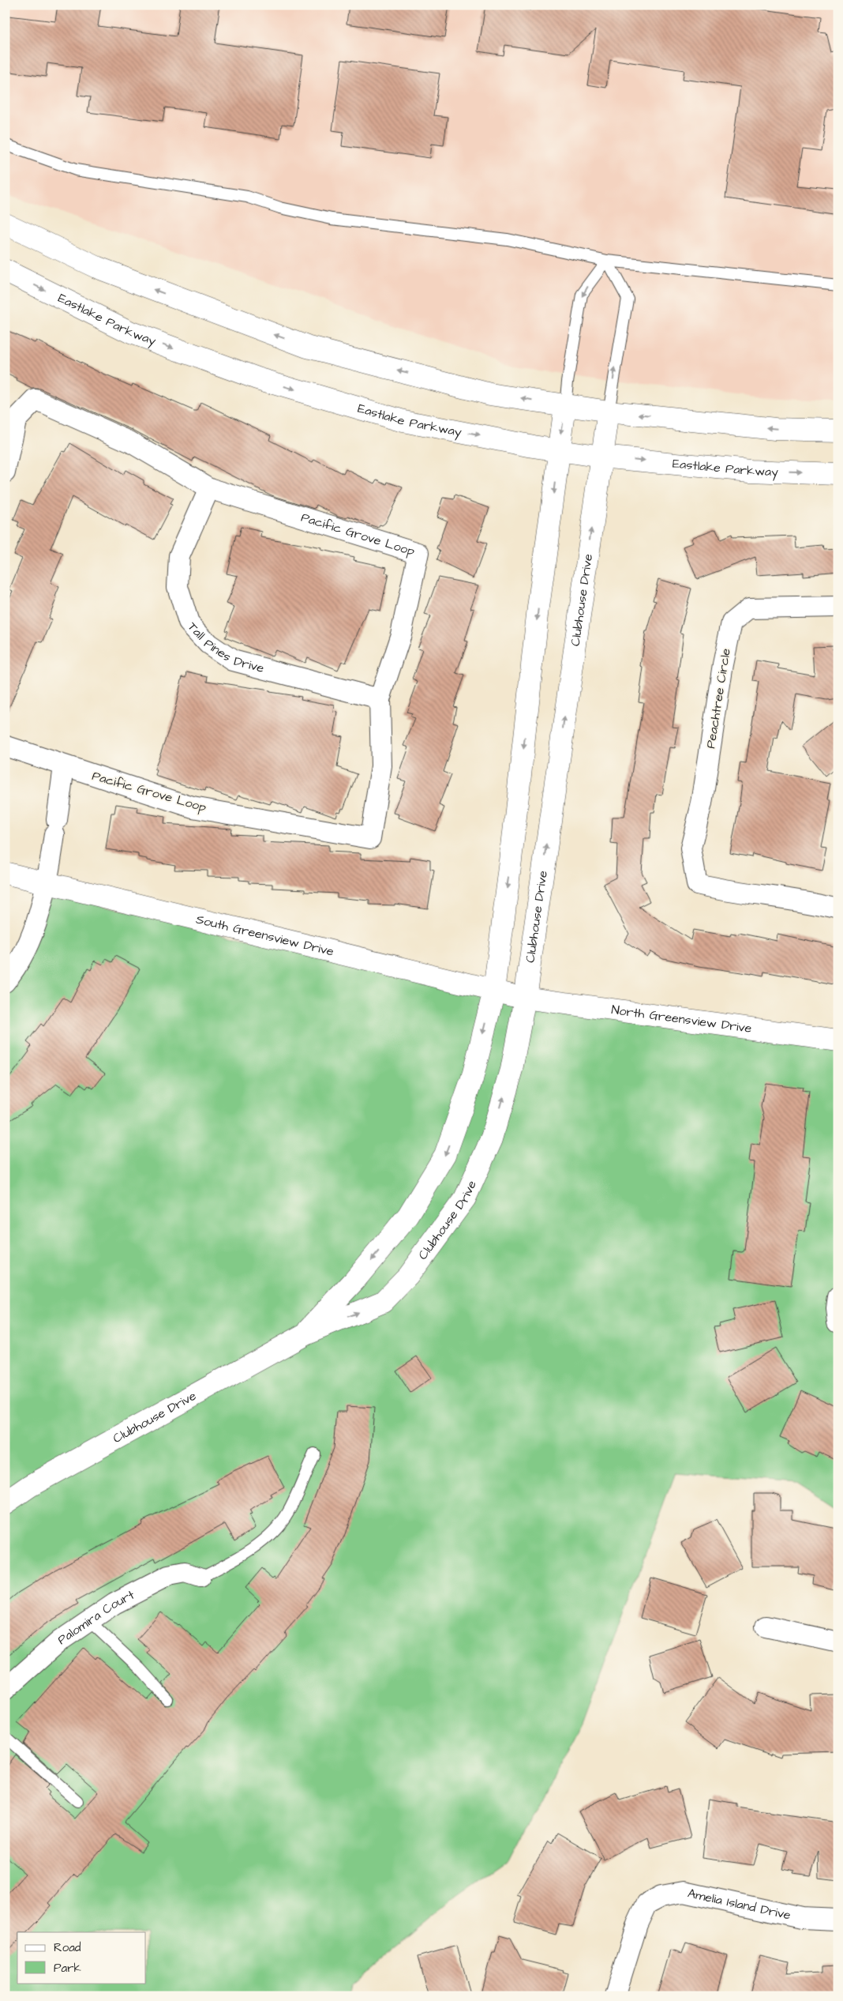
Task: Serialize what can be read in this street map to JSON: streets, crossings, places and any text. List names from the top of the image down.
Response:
{
  "streets": {
    "street": [
      "Eastlake Parkway",
      "Pacific Grove Loop",
      "Clubhouse Drive",
      "Tall Pines Drive",
      "Peachtree Circle",
      "South Greensview Drive",
      "North Greensview Drive",
      "Palomira Court",
      "Amelia Island Drive"
    ]
  },
  "crossings": [
    ["Eastlake Parkway", "Clubhouse Drive"],
    ["Pacific Grove Loop", "Tall Pines Drive"],
    ["Clubhouse Drive", "South Greensview Drive"],
    ["Clubhouse Drive", "North Greensview Drive"],
    ["South Greensview Drive", "North Greensview Drive"]
  ],
  "legend": ["Road", "Park"]
}
